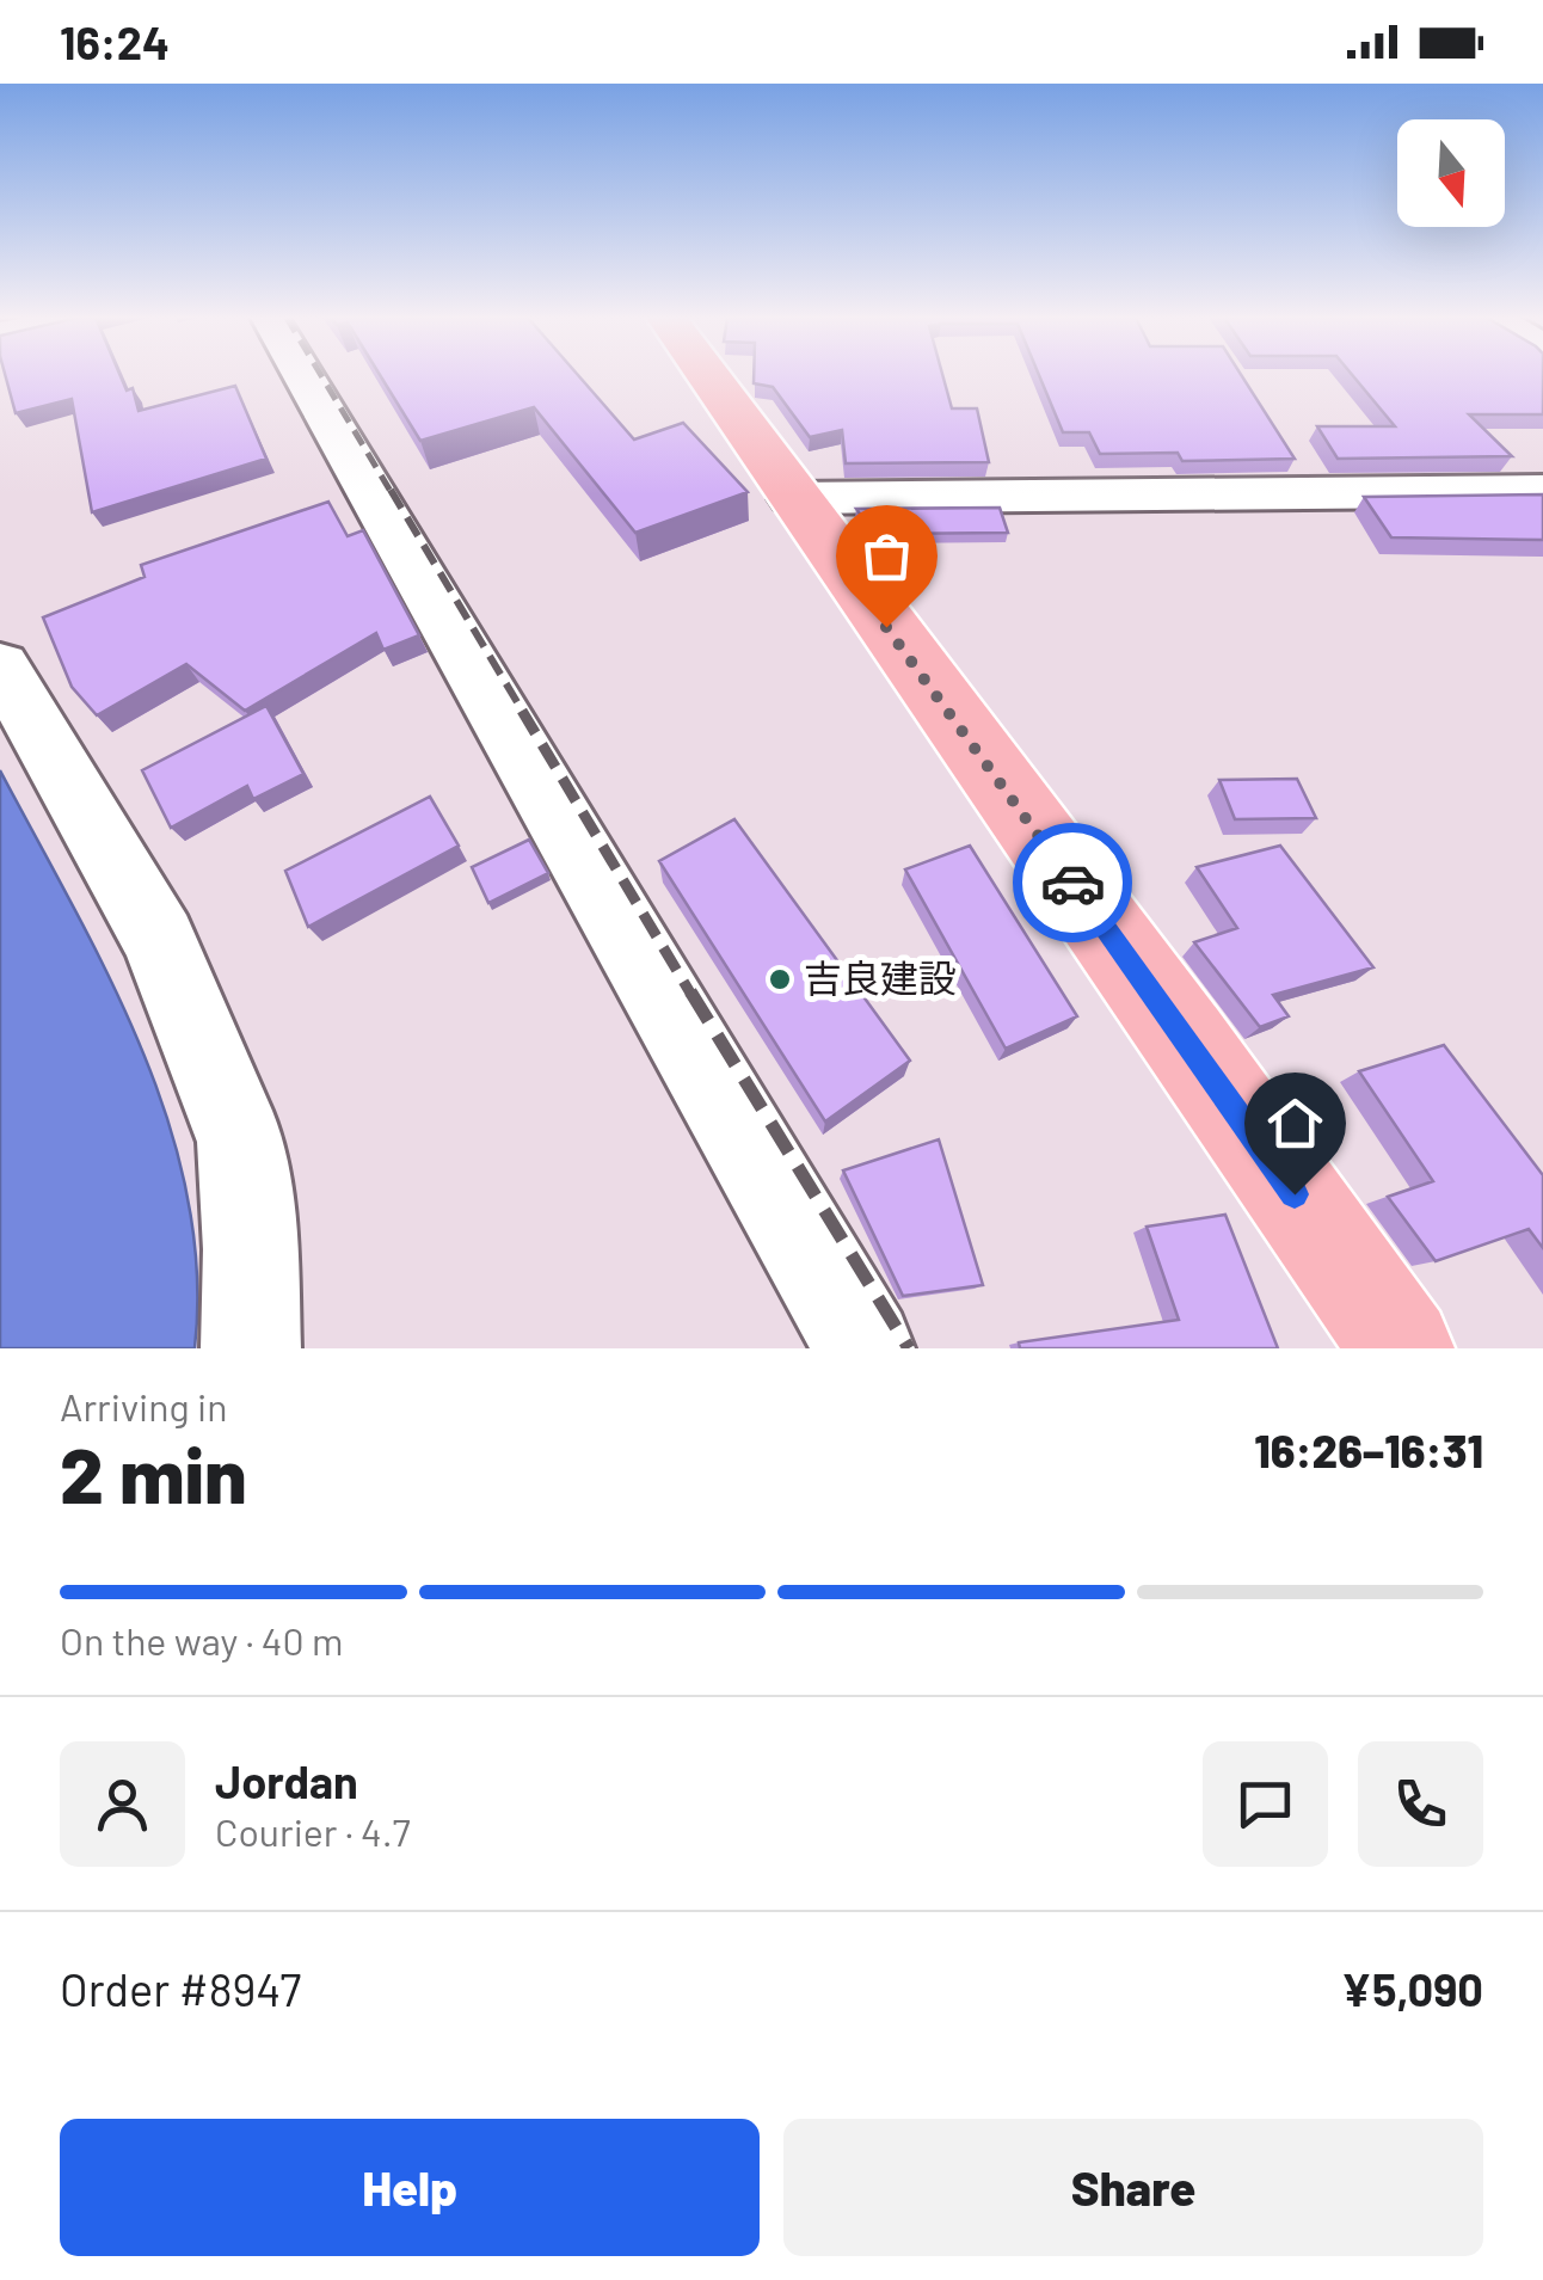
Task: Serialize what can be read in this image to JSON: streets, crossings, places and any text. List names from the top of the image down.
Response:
{
  "places": ["吉良建設"],
  "north": "bottom",
  "page": {
    "status": "16:24",
    "heading": ["2 min", "Arriving in", "16:26–16:31"],
    "panel": [
      "Jordan",
      "Courier · 4.7",
      "Order #8947",
      "¥5,090"
    ],
    "bar": "On the way · 40 m",
    "buttons": ["Help", "Share"]
  }
}
